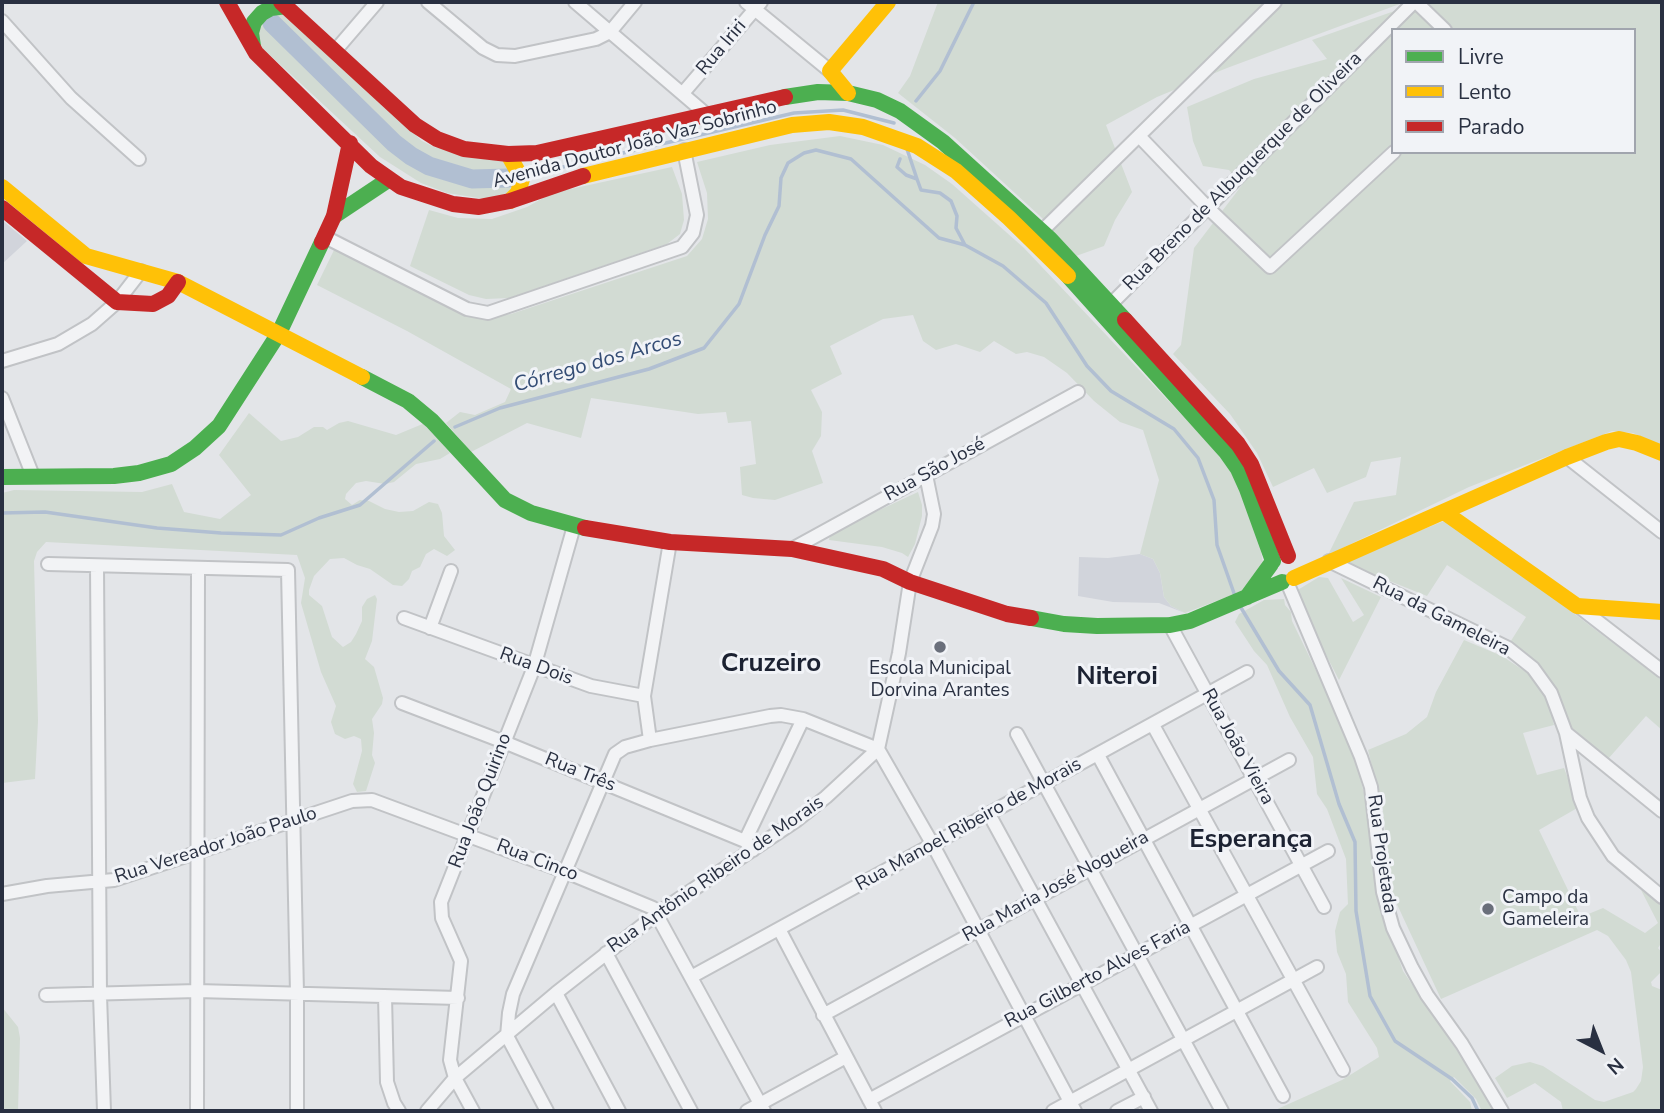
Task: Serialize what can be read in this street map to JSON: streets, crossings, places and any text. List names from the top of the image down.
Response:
{
  "streets": {
    "street": [
      "Rua Iriri",
      "Avenida Doutor João Vaz Sobrinho",
      "Rua Breno de Albuquerque de Oliveira",
      "Rua São José",
      "Rua da Gameleira",
      "Rua Dois",
      "Rua João Vieira",
      "Rua Três",
      "Rua João Quirino",
      "Rua Manoel Ribeiro de Morais",
      "Rua Vereador João Paulo",
      "Rua Projetada",
      "Rua Cinco",
      "Rua Antônio Ribeiro de Morais",
      "Rua Maria José Nogueira",
      "Rua Gilberto Alves Faria"
    ]
  },
  "crossings": [
    ["Avenida Doutor João Vaz Sobrinho", "Rua Breno de Albuquerque de Oliveira"],
    ["Rua Dois", "Rua João Quirino"],
    ["Rua João Vieira", "Rua Manoel Ribeiro de Morais"],
    ["Rua João Vieira", "Rua Maria José Nogueira"],
    ["Rua João Vieira", "Rua Gilberto Alves Faria"],
    ["Rua Três", "Rua João Quirino"],
    ["Rua Três", "Rua Antônio Ribeiro de Morais"],
    ["Rua João Quirino", "Rua Cinco"],
    ["Rua João Quirino", "Rua Antônio Ribeiro de Morais"],
    ["Rua Vereador João Paulo", "Rua Cinco"],
    ["Rua Cinco", "Rua Antônio Ribeiro de Morais"]
  ],
  "districts": ["Cruzeiro", "Niteroi", "Esperança"],
  "water": ["Córrego dos Arcos"],
  "places": ["Escola Municipal Dorvina Arantes", "Campo da Gameleira"],
  "legend": ["Livre", "Lento", "Parado"],
  "north": "bottom right"
}
